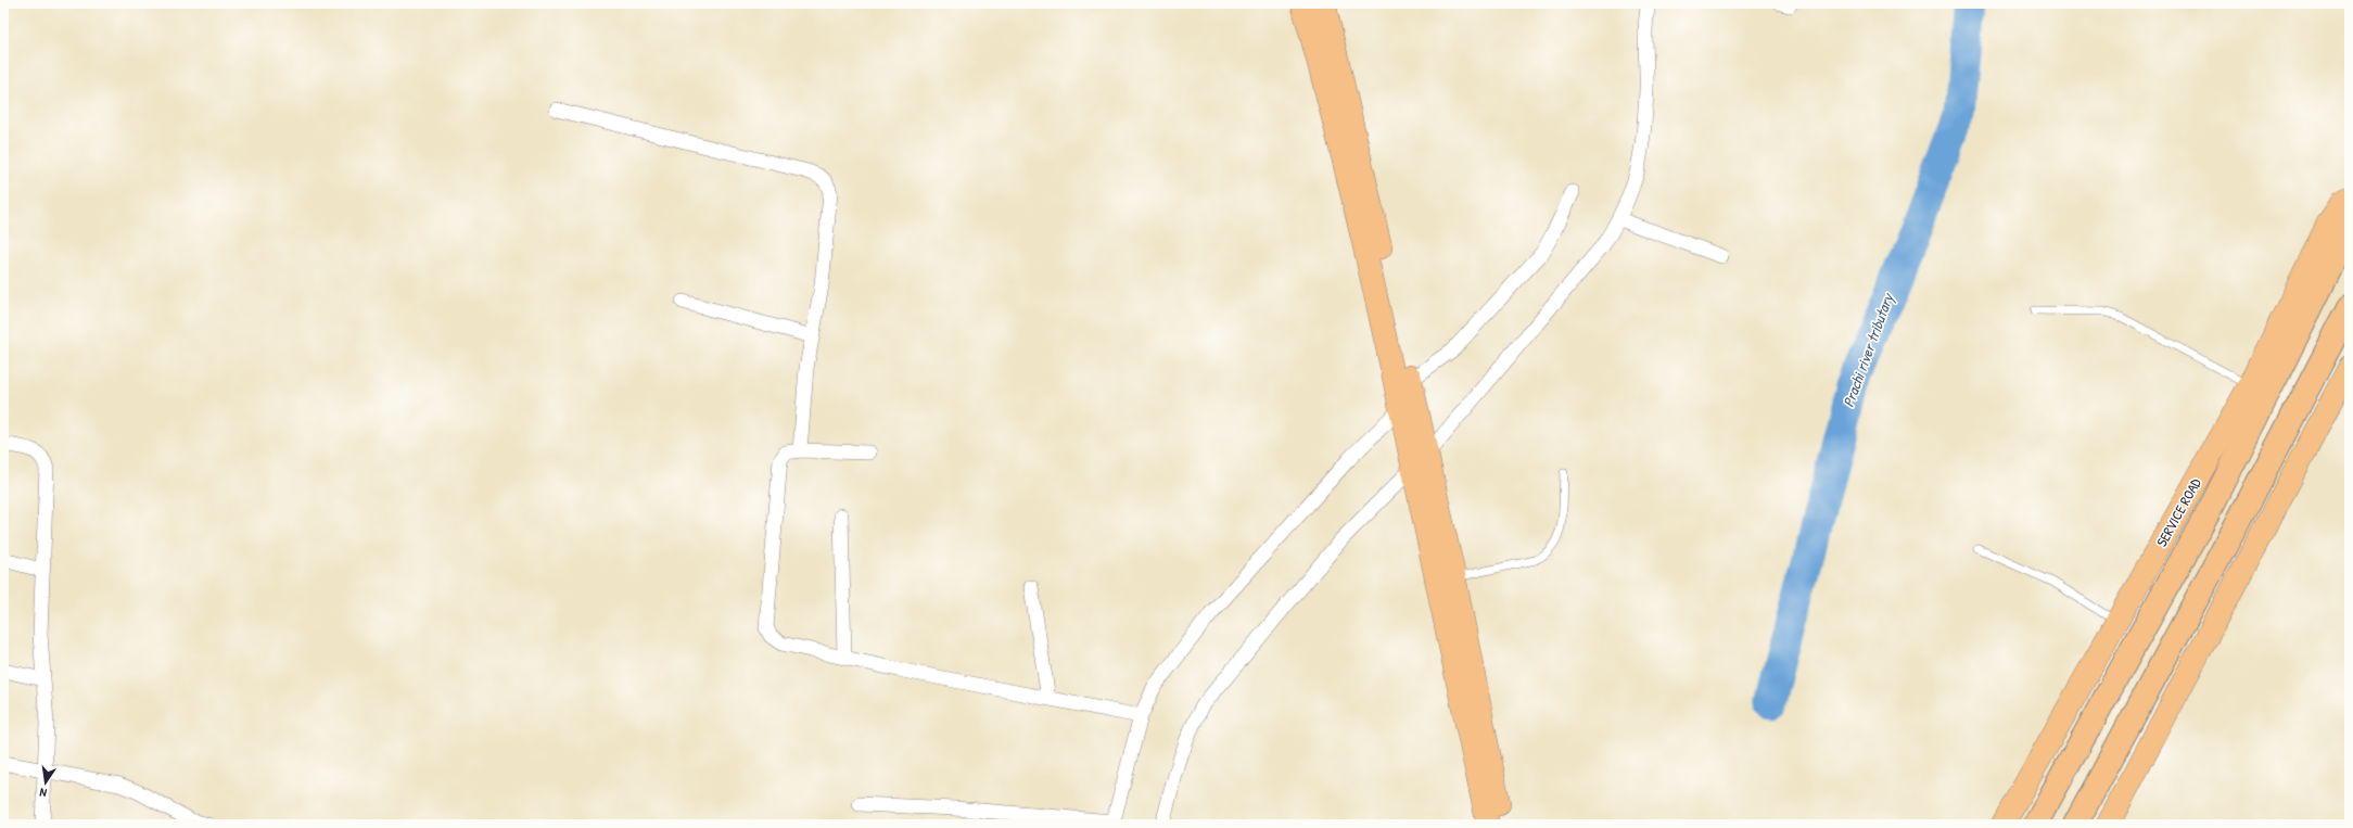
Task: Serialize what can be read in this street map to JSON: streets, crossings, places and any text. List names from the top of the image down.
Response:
{
  "streets": {
    "main road": ["SERVICE ROAD"]
  },
  "water": ["Prachi river tributary"],
  "north": "bottom"
}
